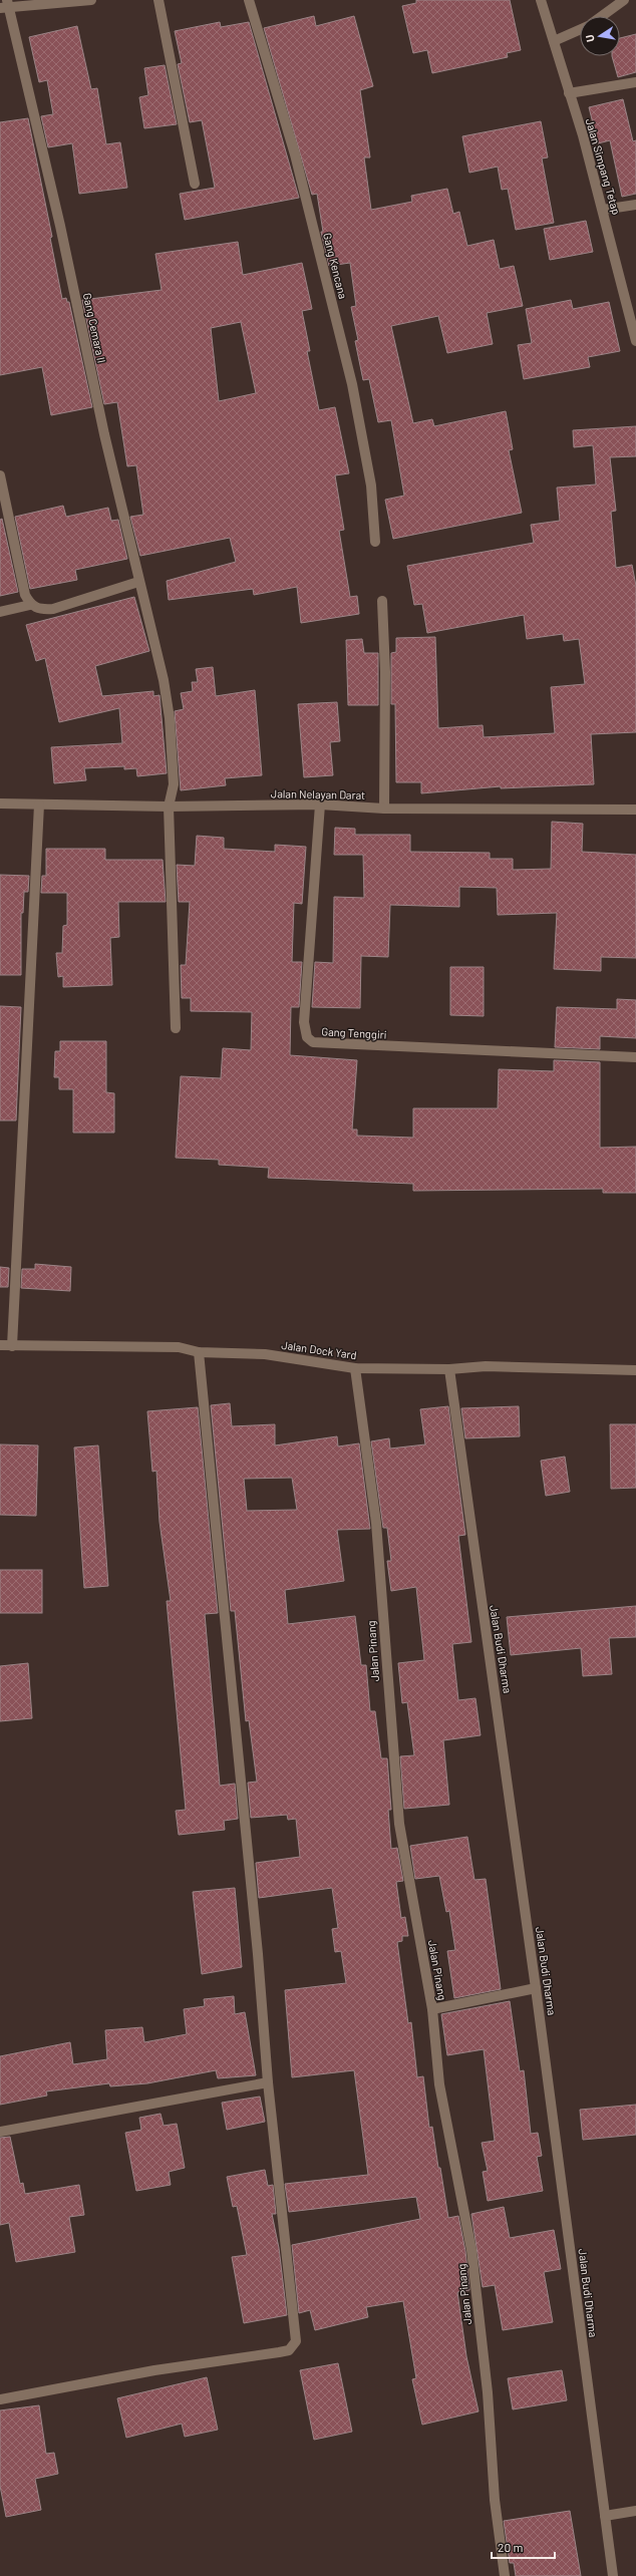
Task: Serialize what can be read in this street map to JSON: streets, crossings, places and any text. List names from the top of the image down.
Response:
{
  "streets": {
    "street": [
      "Jalan Simpang Tetap",
      "Gang Kencana",
      "Gang Cemara II",
      "Jalan Nelayan Darat",
      "Gang Tenggiri",
      "Jalan Dock Yard",
      "Jalan Budi Dharma",
      "Jalan Pinang"
    ]
  },
  "crossings": [
    ["Gang Cemara II", "Jalan Nelayan Darat"],
    ["Jalan Nelayan Darat", "Gang Tenggiri"],
    ["Jalan Dock Yard", "Jalan Budi Dharma"],
    ["Jalan Dock Yard", "Jalan Pinang"]
  ],
  "scale_bar": "20 m",
  "north": "left"
}
